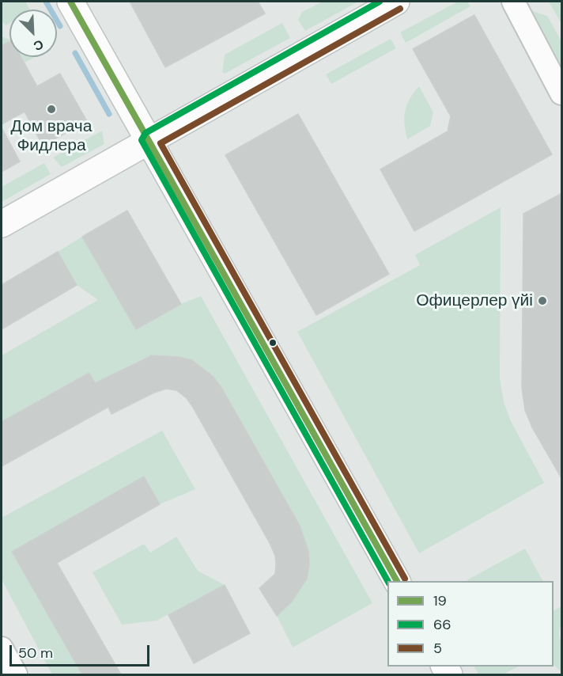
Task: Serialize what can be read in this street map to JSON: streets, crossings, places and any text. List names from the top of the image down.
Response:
{
  "places": ["Дом врача Фидлера", "Офицерлер үйі"],
  "lines": ["transit line 19", "transit line 66", "transit line 5"],
  "legend": ["19", "66", "5"],
  "scale_bar": "50 m",
  "north": "bottom right"
}
